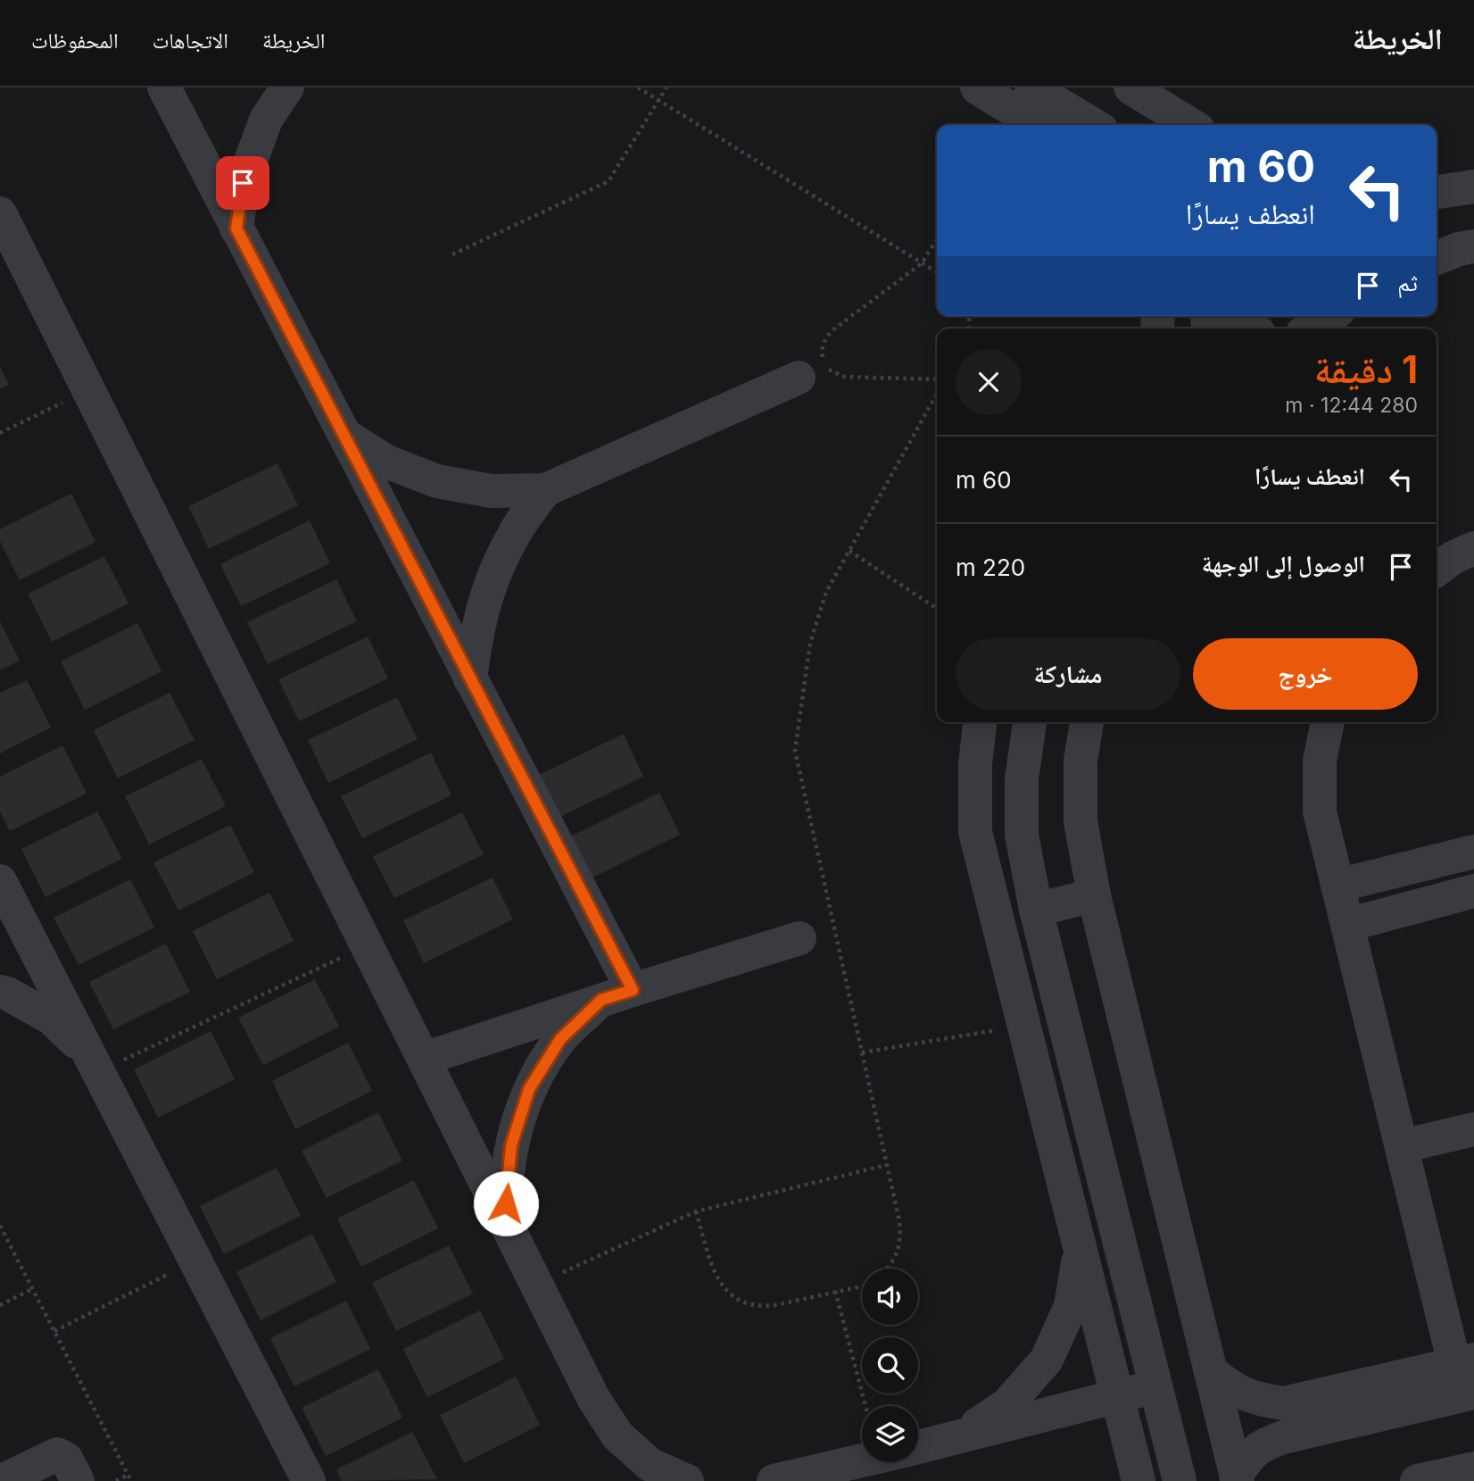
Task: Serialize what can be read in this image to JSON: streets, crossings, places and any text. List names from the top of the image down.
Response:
{
  "page": {
    "header": "الخريطة",
    "nav": ["الخريطة", "الاتجاهات", "المحفوظات"],
    "turn": ["60 m", "انعطف يسارًا"],
    "then": "ثم",
    "heading": ["1 دقيقة", "280 m · 12:44"],
    "list": [
      {
        "name": "انعطف يسارًا",
        "value": "60 m"
      },
      {
        "name": "الوصول إلى الوجهة",
        "value": "220 m"
      }
    ],
    "buttons": ["خروج", "مشاركة"]
  }
}
